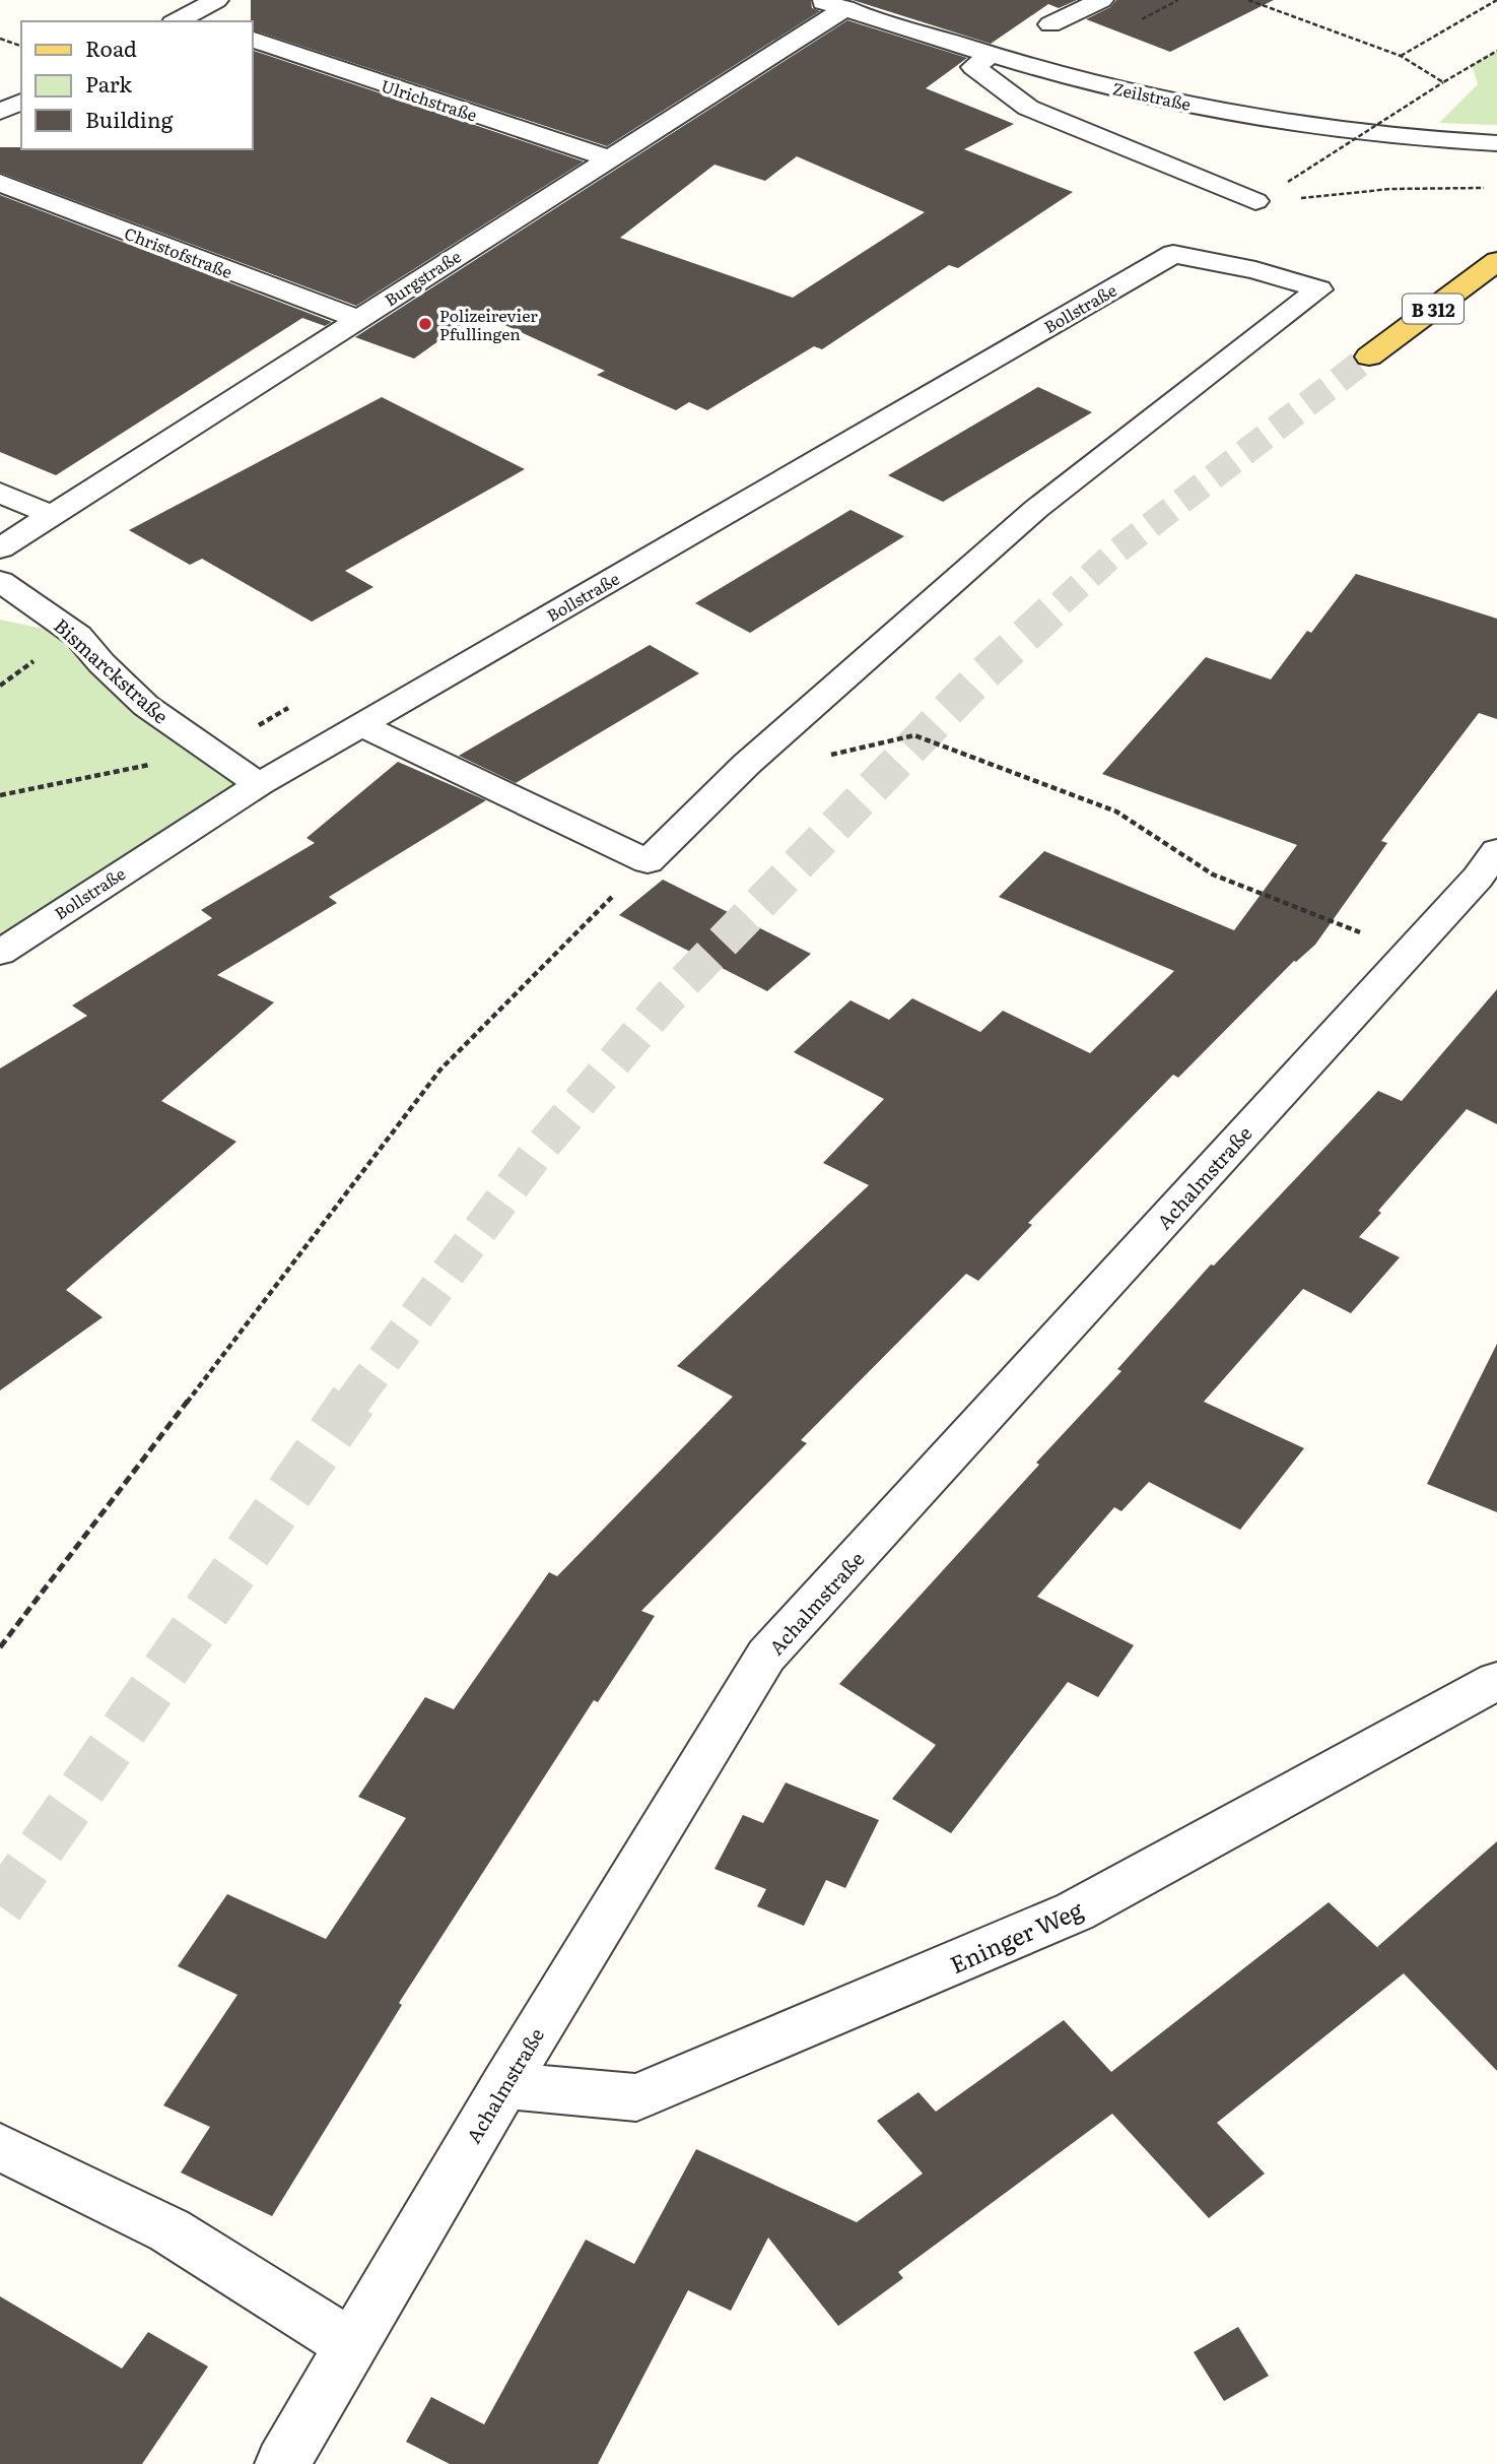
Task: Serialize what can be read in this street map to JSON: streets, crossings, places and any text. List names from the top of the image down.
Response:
{
  "streets": {
    "main road": ["B 312"],
    "street": [
      "Zeilstraße",
      "Ulrichstraße",
      "Christofstraße",
      "Burgstraße",
      "Bollstraße",
      "Bismarckstraße",
      "Achalmstraße",
      "Eninger Weg"
    ]
  },
  "crossings": [
    ["Zeilstraße", "Burgstraße"],
    ["Ulrichstraße", "Burgstraße"],
    ["Christofstraße", "Burgstraße"],
    ["Bollstraße", "Bismarckstraße"],
    ["Achalmstraße", "Eninger Weg"]
  ],
  "places": ["Polizeirevier Pfullingen"],
  "legend": ["Road", "Park", "Building"]
}
